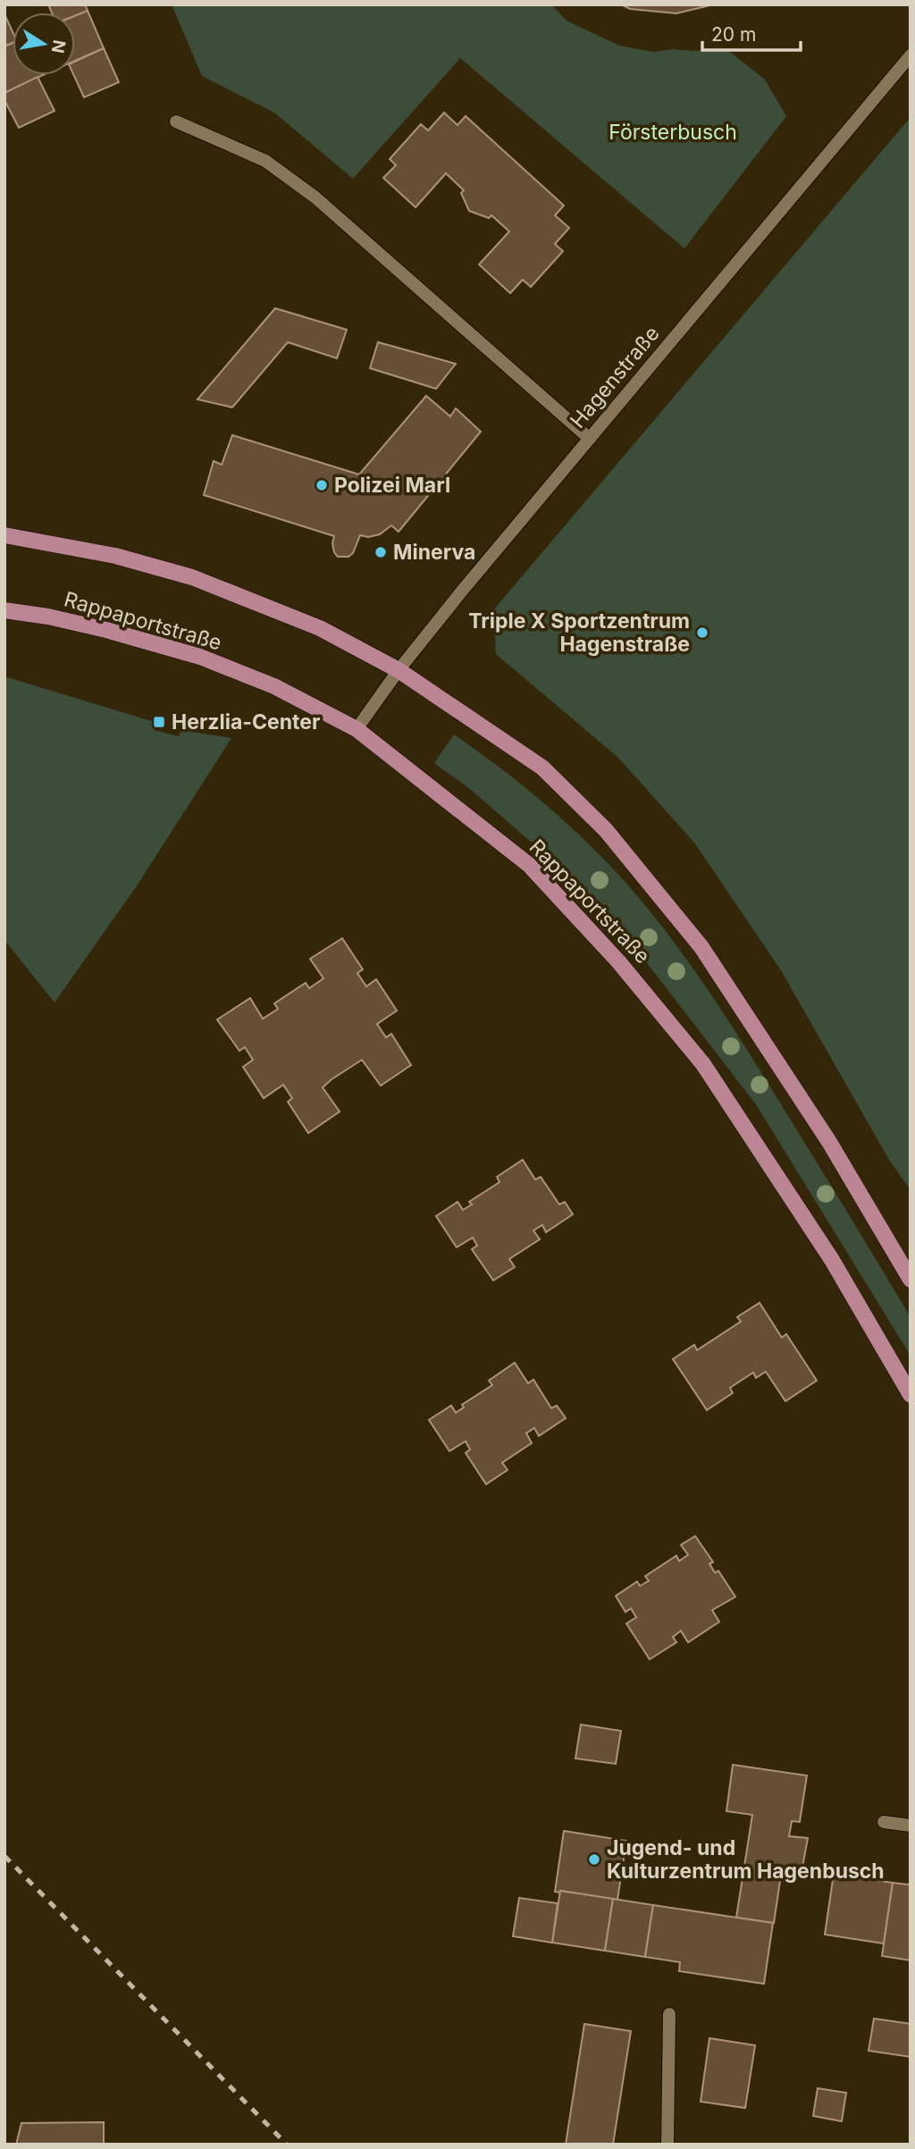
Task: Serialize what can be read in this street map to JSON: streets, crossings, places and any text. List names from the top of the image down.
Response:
{
  "streets": {
    "main road": ["Rappaportstraße"],
    "street": ["Hagenstraße"]
  },
  "crossings": [
    ["Hagenstraße", "Rappaportstraße"]
  ],
  "parks": ["Försterbusch"],
  "places": {
    "other": [
      "Polizei Marl",
      "Minerva",
      "Triple X Sportzentrum Hagenstraße",
      "Jugend- und Kulturzentrum Hagenbusch"
    ],
    "transit": ["Herzlia-Center"]
  },
  "scale_bar": "20 m",
  "north": "right"
}
